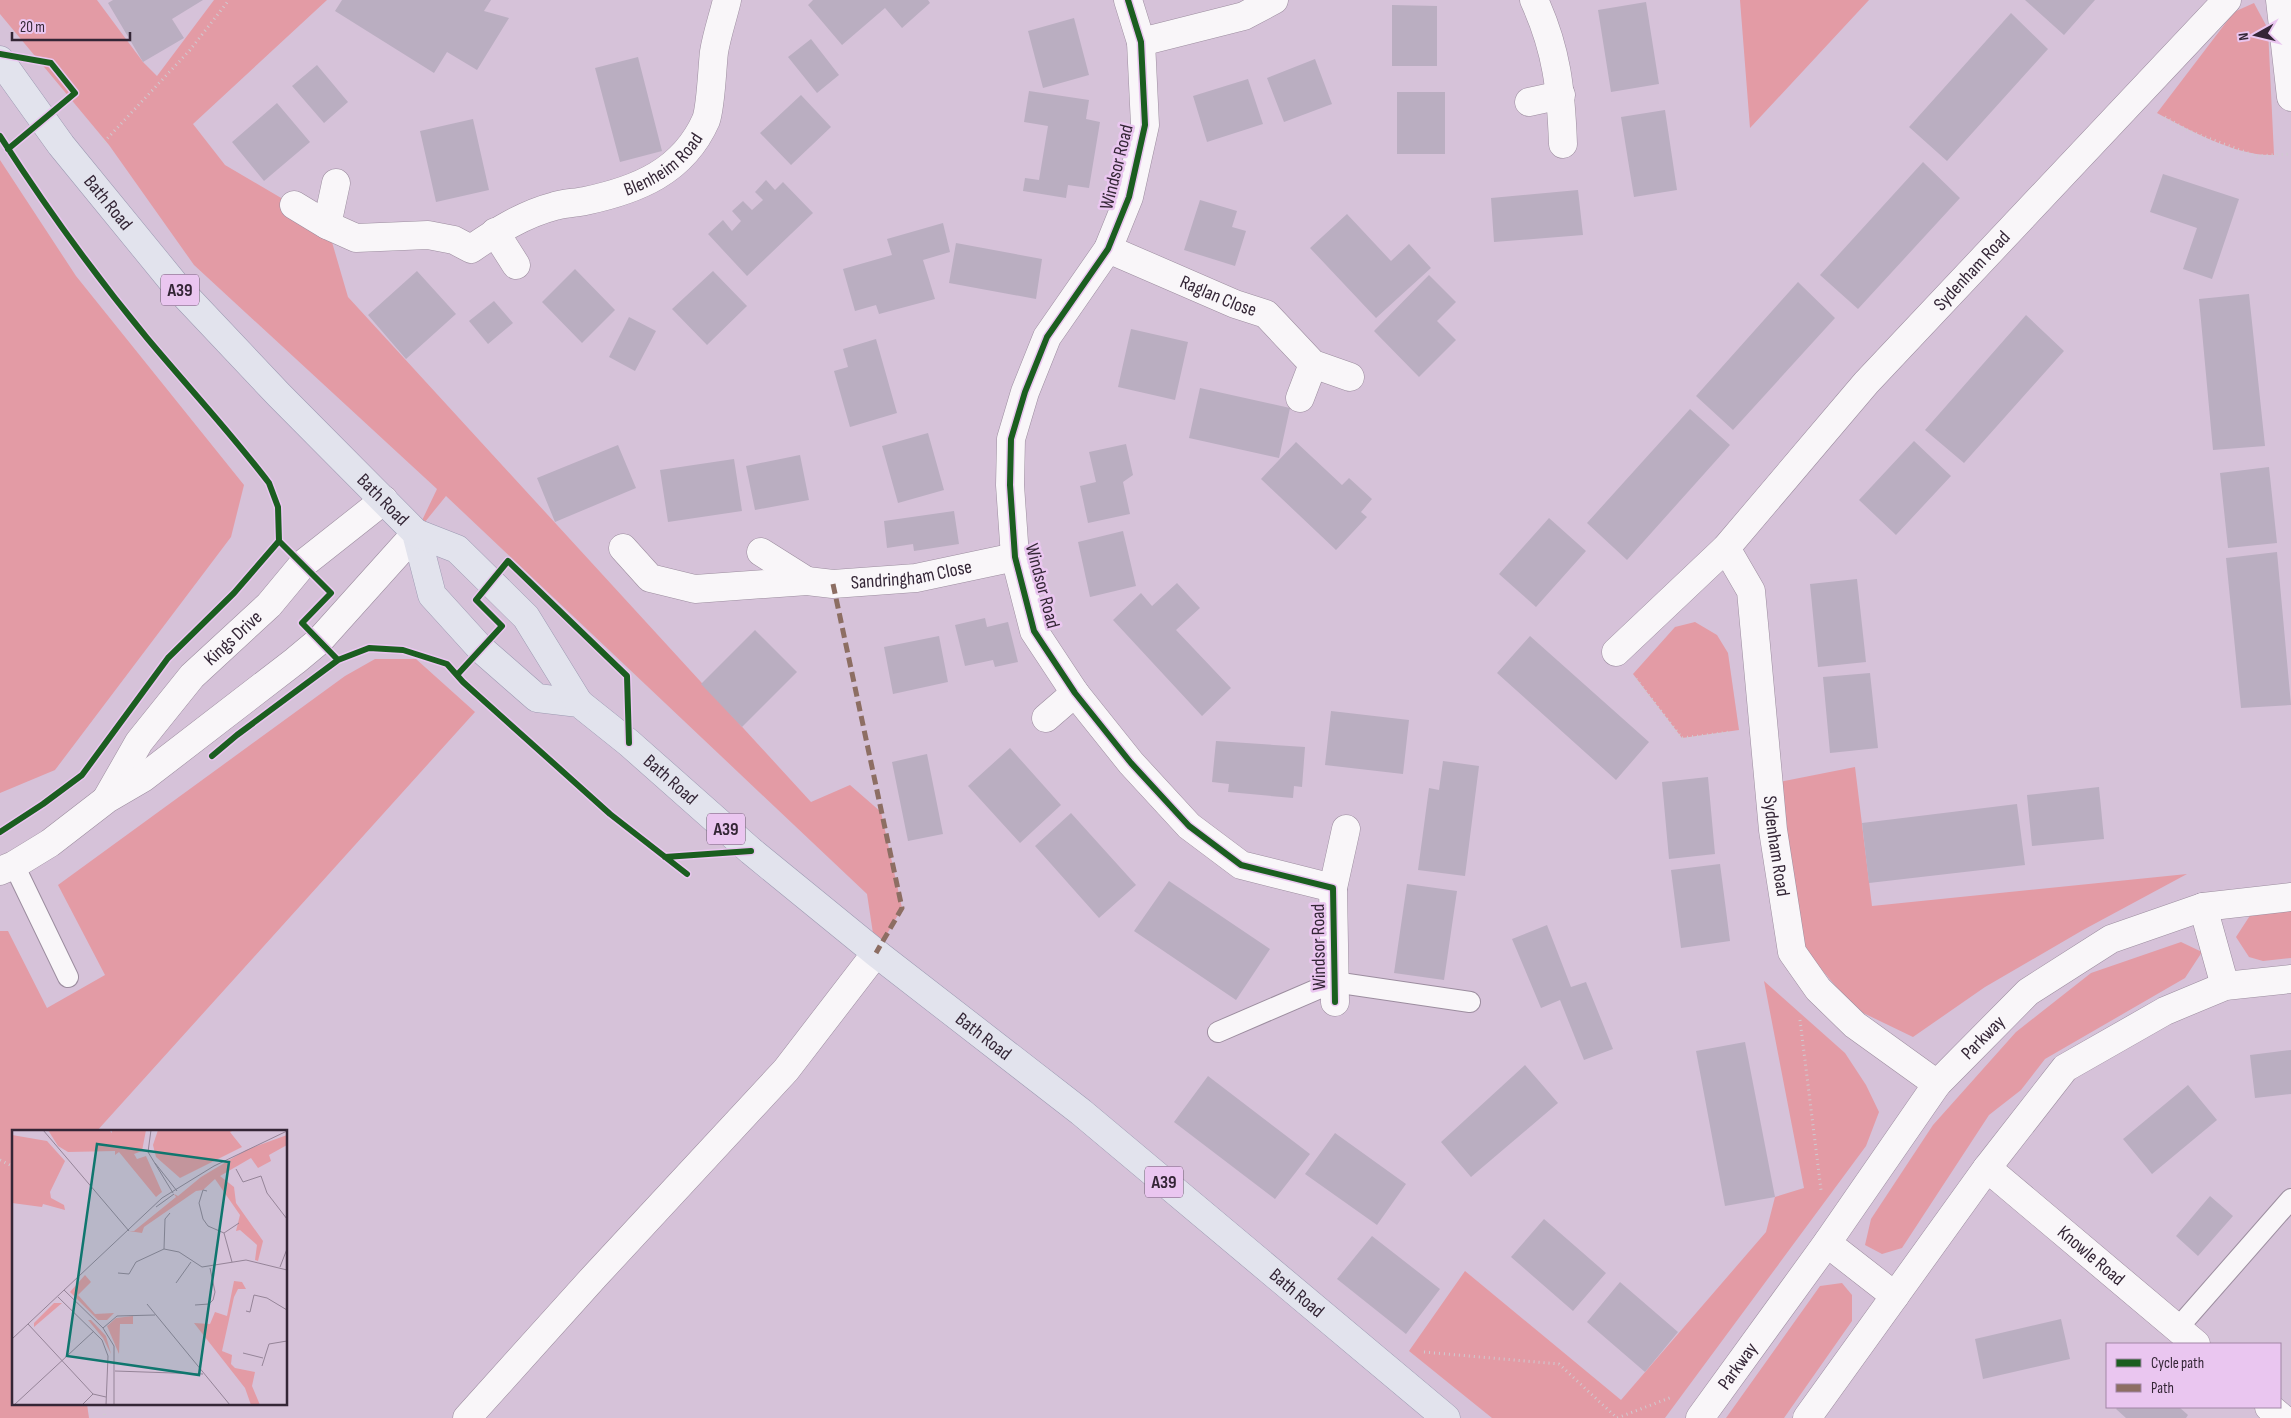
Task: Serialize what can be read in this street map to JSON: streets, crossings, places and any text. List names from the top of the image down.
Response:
{
  "streets": {
    "main road": ["Bath Road", "A39"],
    "street": [
      "Blenheim Road",
      "Windsor Road",
      "Sydenham Road",
      "Raglan Close",
      "Sandringham Close",
      "Kings Drive",
      "Parkway",
      "Knowle Road"
    ]
  },
  "crossings": [
    ["Windsor Road", "Raglan Close"],
    ["Windsor Road", "Sandringham Close"],
    ["Bath Road", "Kings Drive"],
    ["Sydenham Road", "Parkway"]
  ],
  "legend": ["Cycle path", "Path"],
  "scale_bar": "20 m",
  "north": "left"
}
